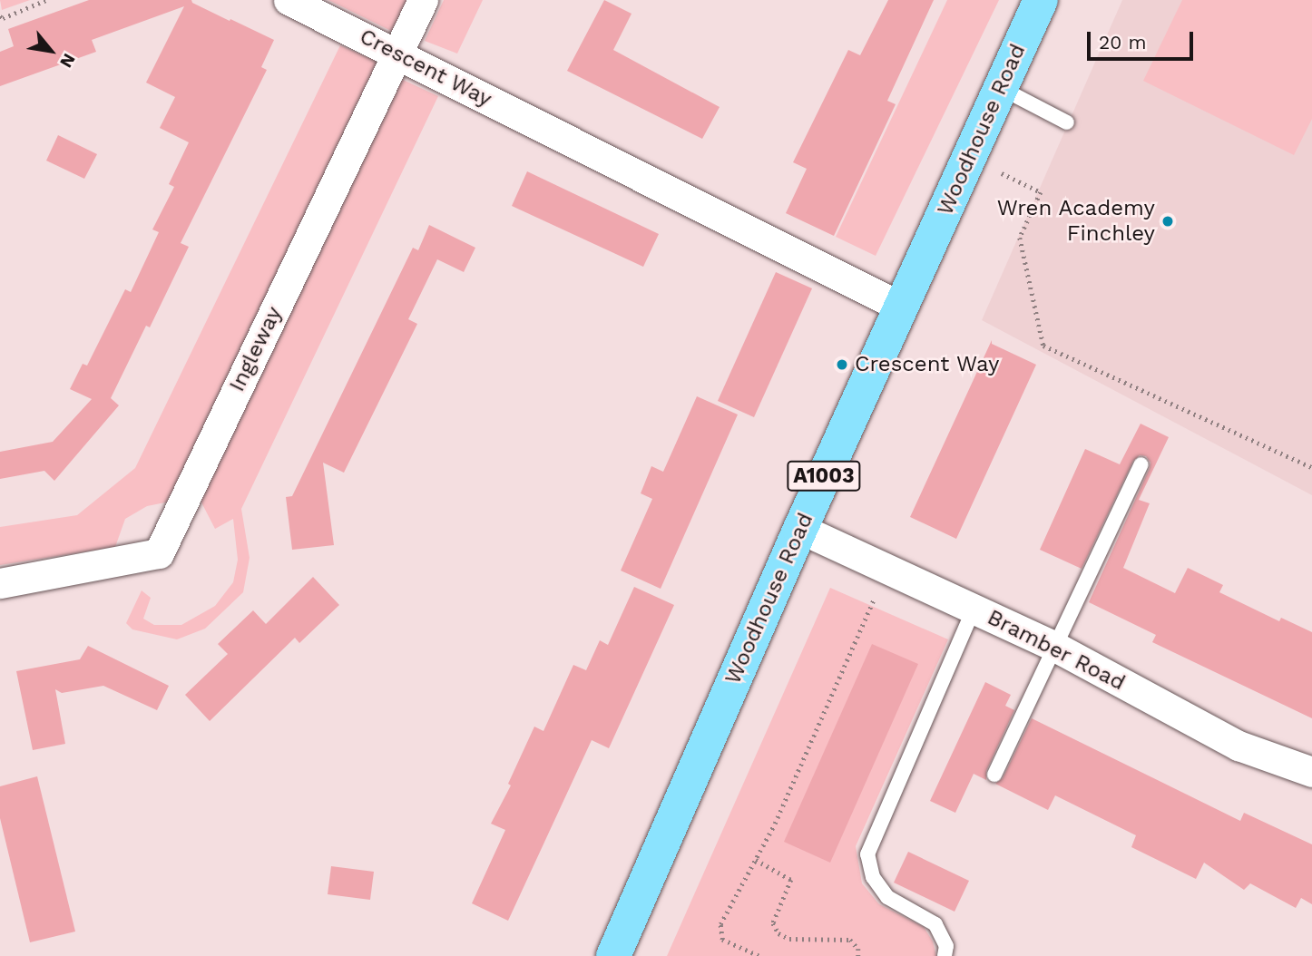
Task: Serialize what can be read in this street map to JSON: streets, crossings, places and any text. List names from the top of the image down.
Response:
{
  "streets": {
    "main road": ["Woodhouse Road", "A1003"],
    "street": ["Crescent Way", "Ingleway", "Bramber Road"]
  },
  "crossings": [
    ["Crescent Way", "Woodhouse Road"],
    ["Crescent Way", "Ingleway"],
    ["Woodhouse Road", "Bramber Road"]
  ],
  "places": ["Wren Academy Finchley", "Crescent Way"],
  "scale_bar": "20 m",
  "north": "bottom right"
}
